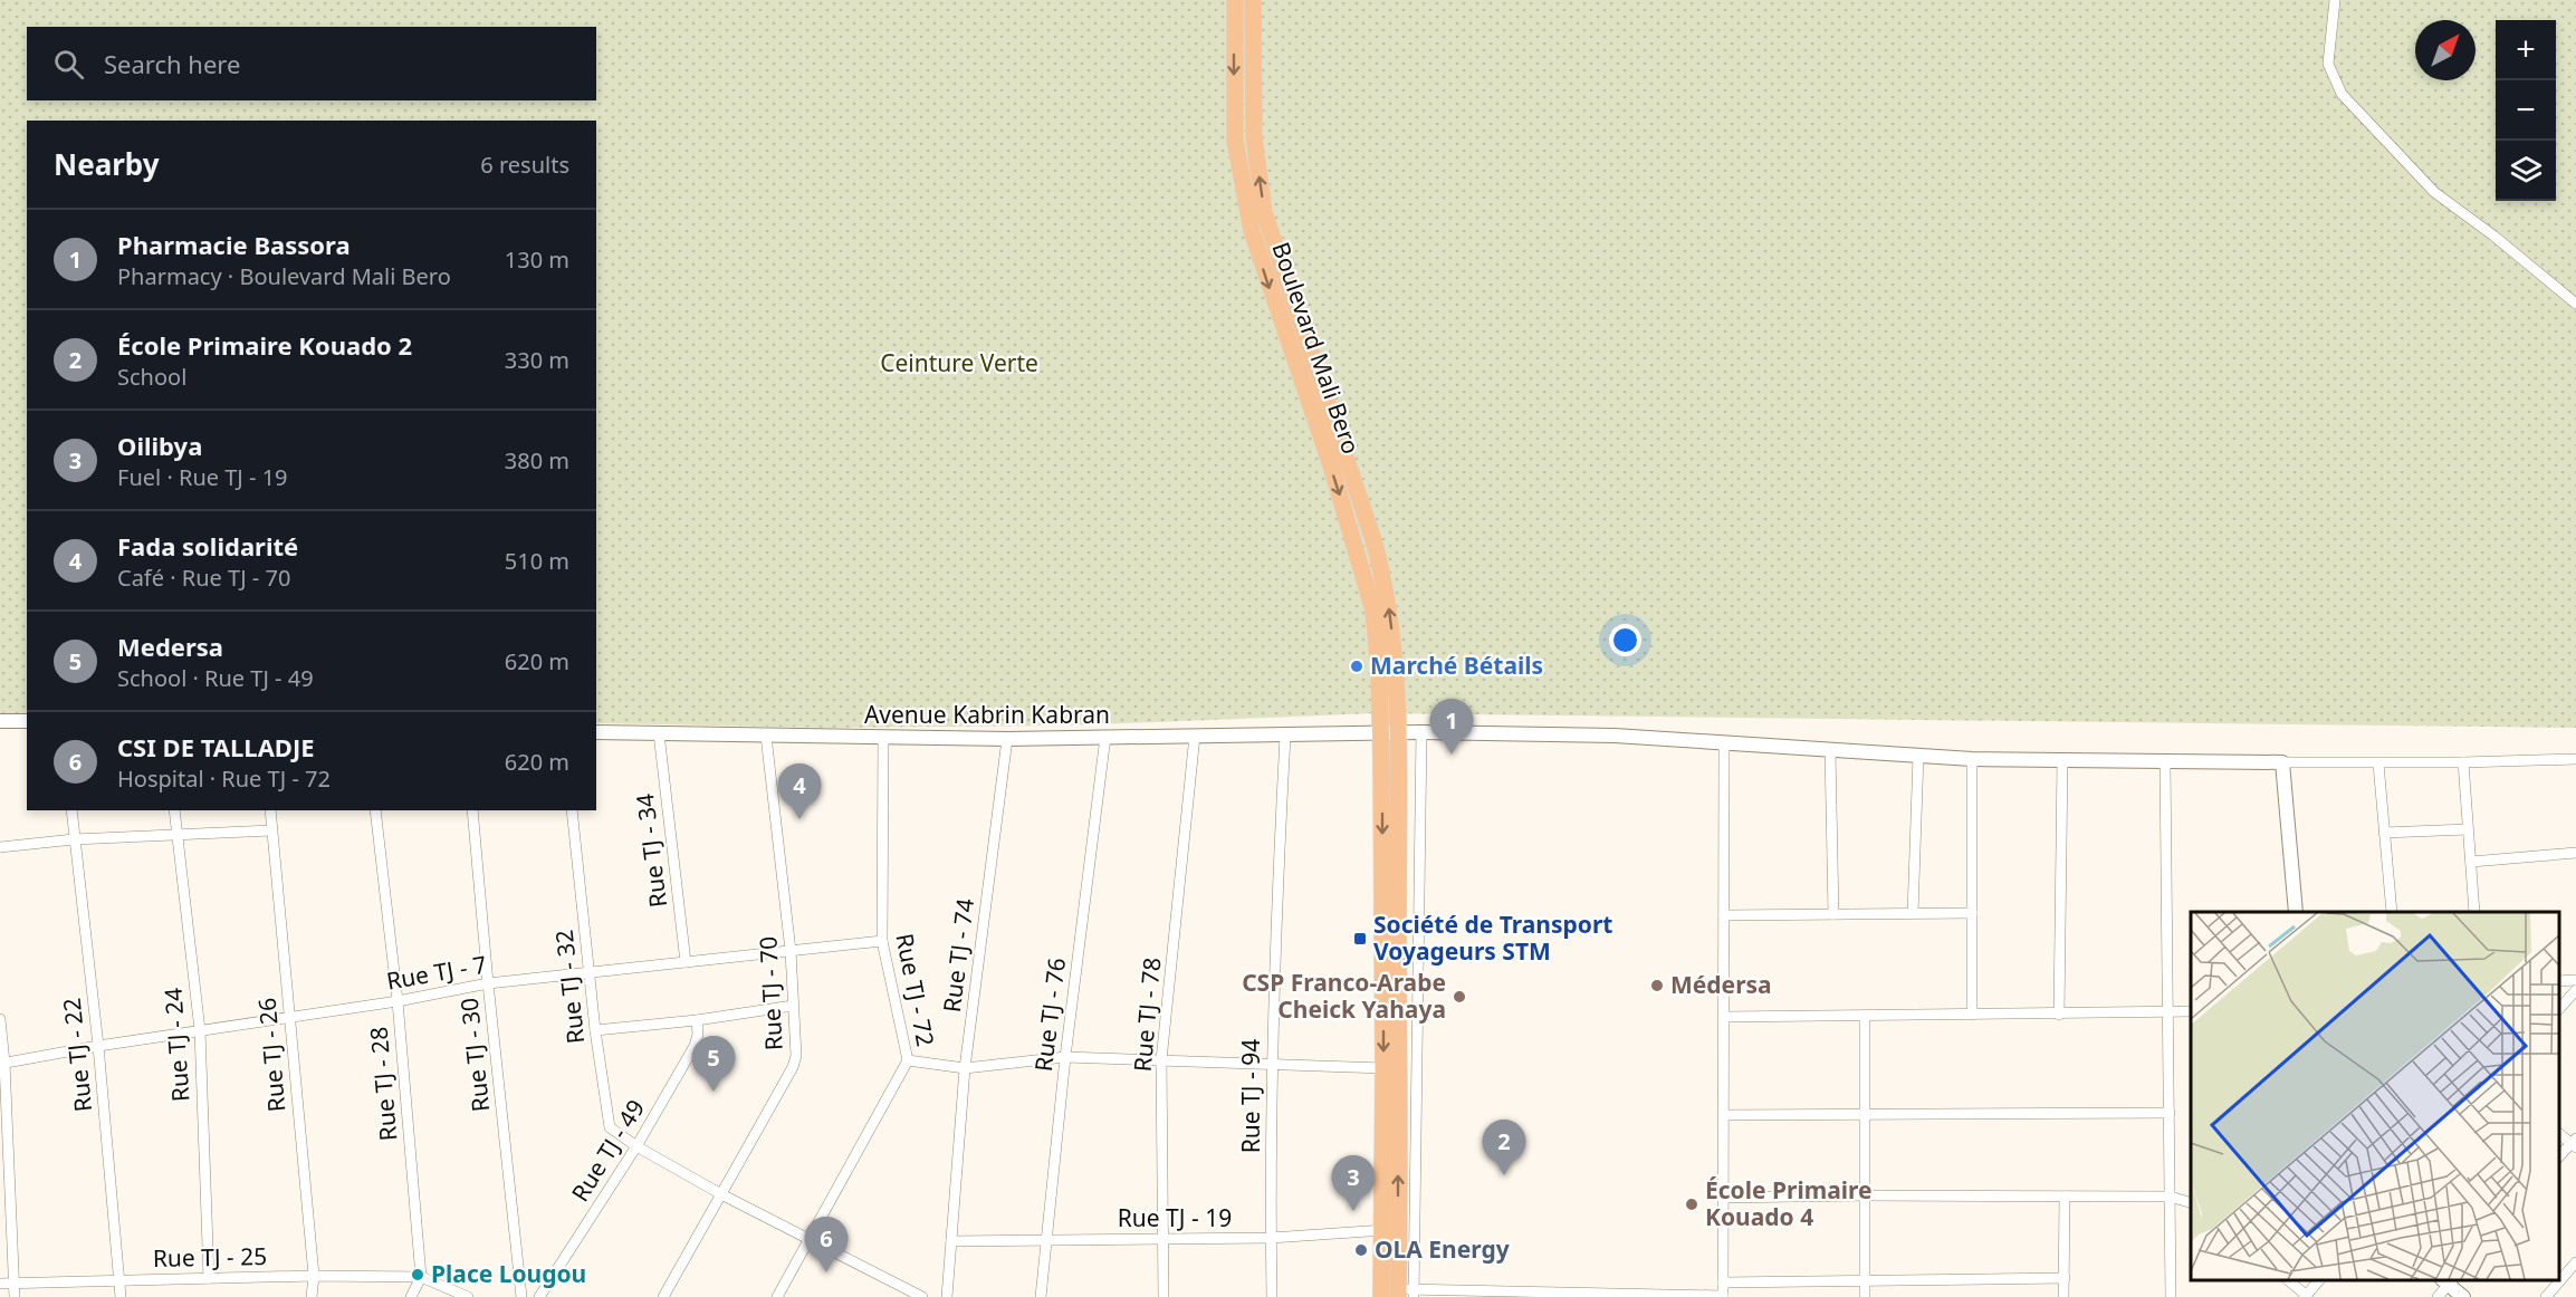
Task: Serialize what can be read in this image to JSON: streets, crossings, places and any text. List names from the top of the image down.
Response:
{
  "streets": {
    "main road": ["Boulevard Mali Bero"],
    "street": [
      "Avenue Kabrin Kabran",
      "Rue TJ - 34",
      "Rue TJ - 74",
      "Rue TJ - 7",
      "Rue TJ - 32",
      "Rue TJ - 72",
      "Rue TJ - 70",
      "Rue TJ - 76",
      "Rue TJ - 78",
      "Rue TJ - 24",
      "Rue TJ - 22",
      "Rue TJ - 26",
      "Rue TJ - 30",
      "Rue TJ - 28",
      "Rue TJ - 94",
      "Rue TJ - 49",
      "Rue TJ - 19",
      "Rue TJ - 25"
    ]
  },
  "crossings": [
    ["Avenue Kabrin Kabran", "Rue TJ - 34"],
    ["Avenue Kabrin Kabran", "Rue TJ - 74"],
    ["Avenue Kabrin Kabran", "Rue TJ - 72"],
    ["Avenue Kabrin Kabran", "Rue TJ - 70"],
    ["Avenue Kabrin Kabran", "Rue TJ - 76"],
    ["Avenue Kabrin Kabran", "Rue TJ - 78"],
    ["Avenue Kabrin Kabran", "Rue TJ - 94"],
    ["Rue TJ - 34", "Rue TJ - 7"],
    ["Rue TJ - 74", "Rue TJ - 19"],
    ["Rue TJ - 7", "Rue TJ - 32"],
    ["Rue TJ - 7", "Rue TJ - 72"],
    ["Rue TJ - 7", "Rue TJ - 70"],
    ["Rue TJ - 7", "Rue TJ - 24"],
    ["Rue TJ - 7", "Rue TJ - 22"],
    ["Rue TJ - 7", "Rue TJ - 26"],
    ["Rue TJ - 7", "Rue TJ - 30"],
    ["Rue TJ - 7", "Rue TJ - 28"],
    ["Rue TJ - 32", "Rue TJ - 72"],
    ["Rue TJ - 32", "Rue TJ - 70"],
    ["Rue TJ - 32", "Rue TJ - 49"],
    ["Rue TJ - 76", "Rue TJ - 19"],
    ["Rue TJ - 78", "Rue TJ - 19"],
    ["Rue TJ - 24", "Rue TJ - 25"],
    ["Rue TJ - 22", "Rue TJ - 25"],
    ["Rue TJ - 26", "Rue TJ - 25"],
    ["Rue TJ - 28", "Rue TJ - 25"],
    ["Rue TJ - 94", "Rue TJ - 19"]
  ],
  "parks": ["Ceinture Verte"],
  "places": {
    "other": [
      "Marché Bétails",
      "Médersa",
      "CSP Franco-Arabe Cheick Yahaya",
      "École Primaire Kouado 4",
      "OLA Energy",
      "Place Lougou"
    ],
    "transit": ["Société de Transport Voyageurs STM"]
  },
  "north": "top right",
  "page": {
    "map_buttons": ["+", "−"],
    "search": "Search here",
    "heading": ["Nearby", "6 results"],
    "list": [
      {
        "mark": "1",
        "name": "Pharmacie Bassora",
        "note": "Pharmacy · Boulevard Mali Bero",
        "value": "130 m"
      },
      {
        "mark": "2",
        "name": "École Primaire Kouado 2",
        "note": "School",
        "value": "330 m"
      },
      {
        "mark": "3",
        "name": "Oilibya",
        "note": "Fuel · Rue TJ - 19",
        "value": "380 m"
      },
      {
        "mark": "4",
        "name": "Fada solidarité",
        "note": "Café · Rue TJ - 70",
        "value": "510 m"
      },
      {
        "mark": "5",
        "name": "Medersa",
        "note": "School · Rue TJ - 49",
        "value": "620 m"
      },
      {
        "mark": "6",
        "name": "CSI DE TALLADJE",
        "note": "Hospital · Rue TJ - 72",
        "value": "620 m"
      }
    ],
    "pins": [
      "1",
      "4",
      "5",
      "2",
      "3",
      "6"
    ]
  }
}
